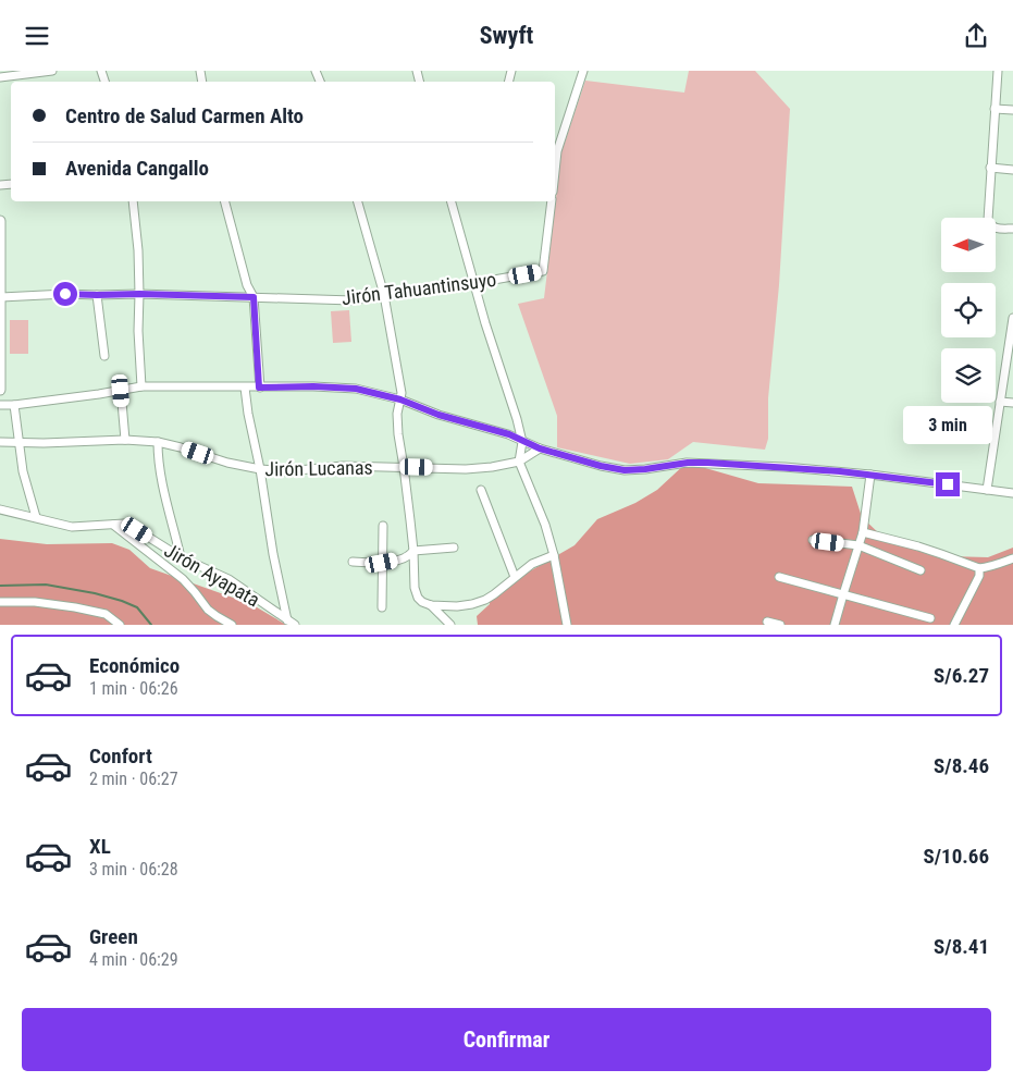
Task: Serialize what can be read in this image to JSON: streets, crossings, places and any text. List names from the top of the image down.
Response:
{
  "streets": {
    "street": ["Jirón Tahuantinsuyo", "Jirón Lucanas", "Jirón Ayapata"]
  },
  "north": "left",
  "page": {
    "header": "Swyft",
    "banner": ["Centro de Salud Carmen Alto", "Avenida Cangallo"],
    "bubble": "3 min",
    "list": [
      {
        "name": "Económico",
        "note": "1 min · 06:26",
        "value": "S/6.27"
      },
      {
        "name": "Confort",
        "note": "2 min · 06:27",
        "value": "S/8.46"
      },
      {
        "name": "XL",
        "note": "3 min · 06:28",
        "value": "S/10.66"
      },
      {
        "name": "Green",
        "note": "4 min · 06:29",
        "value": "S/8.41"
      }
    ],
    "buttons": "Confirmar"
  }
}
